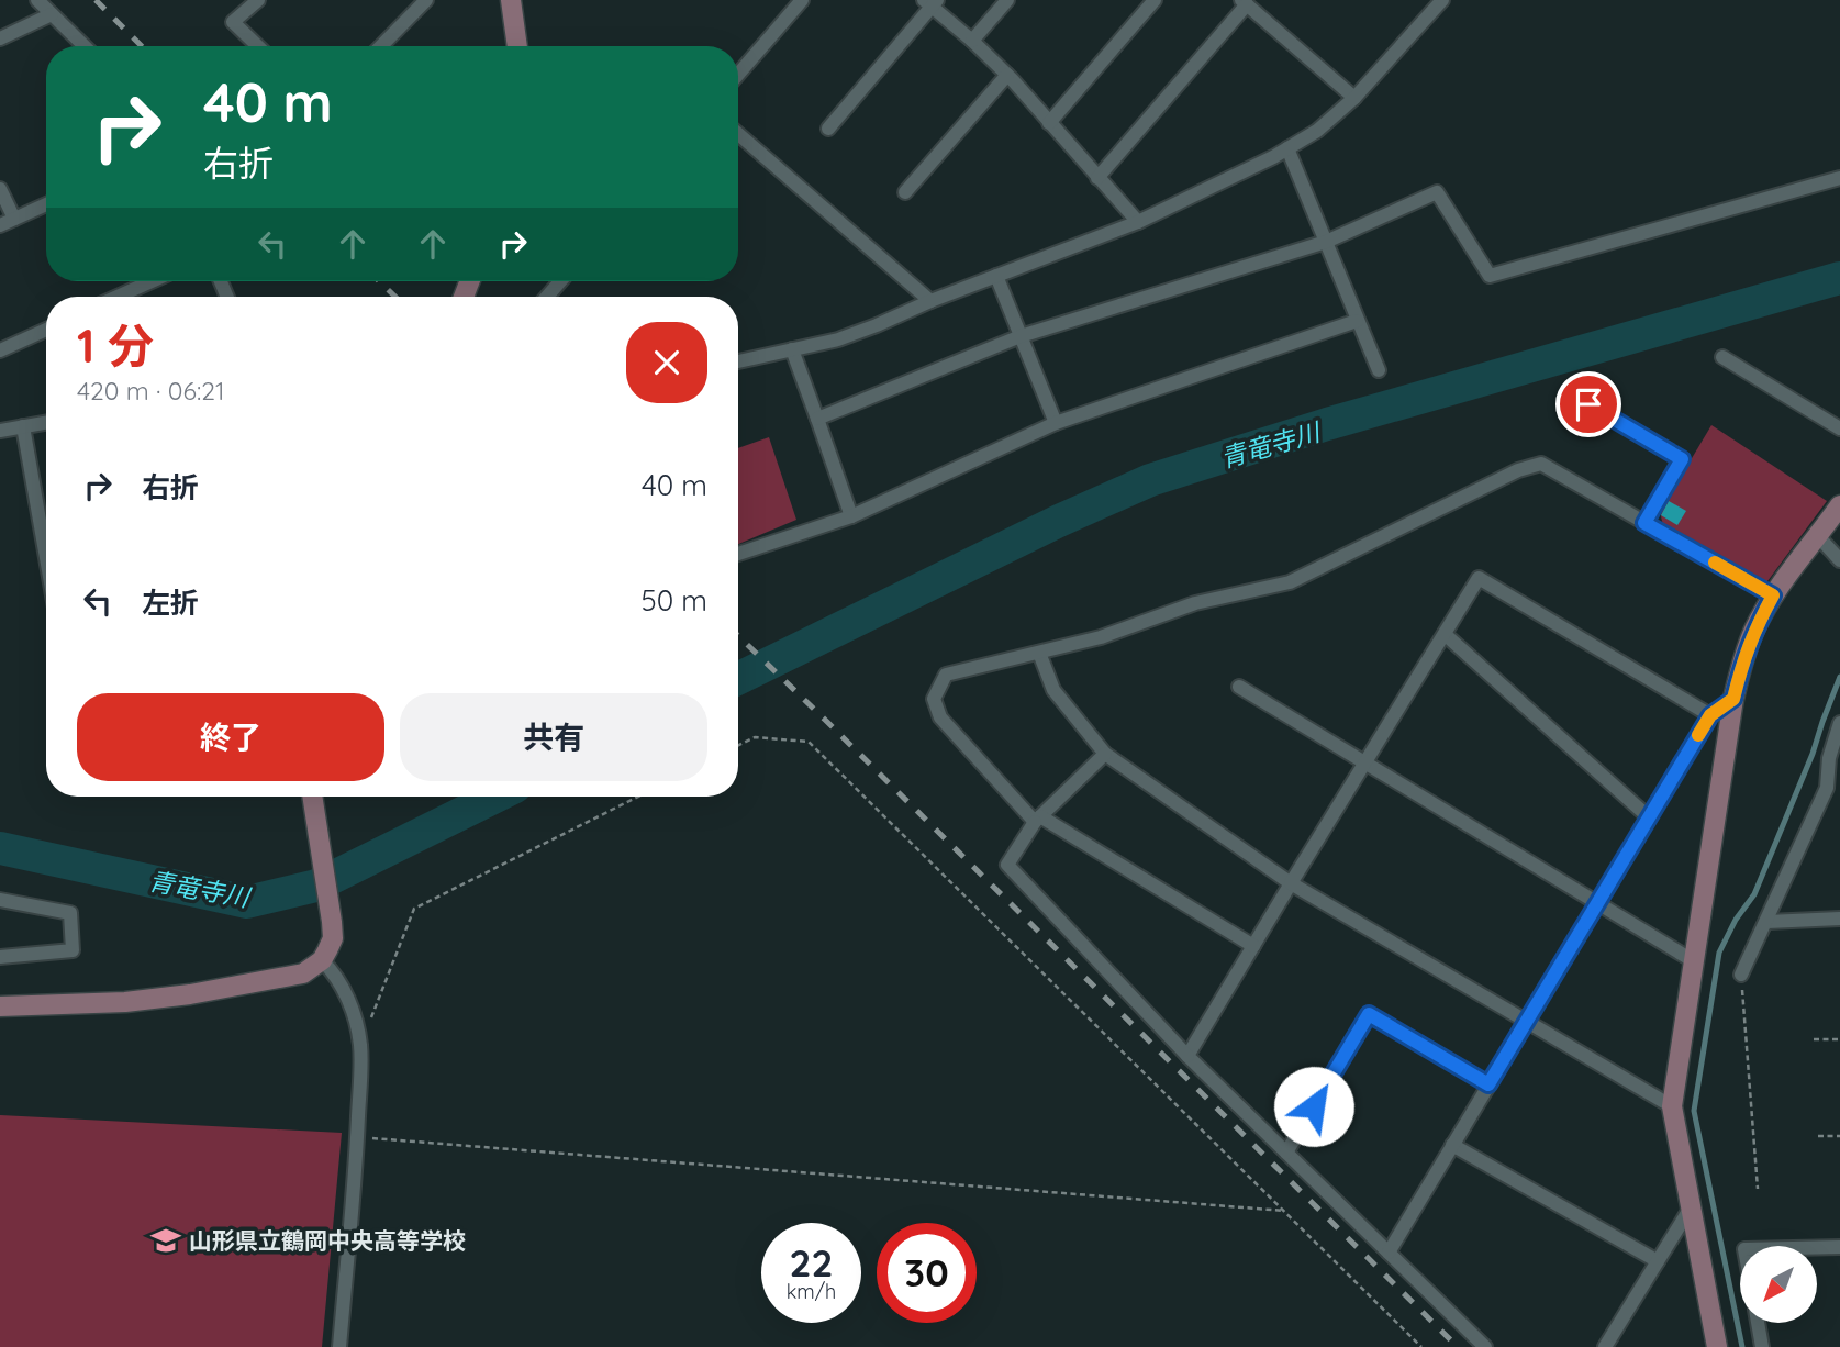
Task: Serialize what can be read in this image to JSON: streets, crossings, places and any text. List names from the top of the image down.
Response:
{
  "water": ["青竜寺川"],
  "places": {
    "school or university": ["山形県立鶴岡中央高等学校"]
  },
  "north": "bottom left",
  "page": {
    "turn": ["40 m", "右折"],
    "heading": ["1 分", "420 m · 06:21"],
    "list": [
      {
        "name": "右折",
        "value": "40 m"
      },
      {
        "name": "左折",
        "value": "50 m"
      }
    ],
    "buttons": ["終了", "共有"],
    "speed": "22 km/h",
    "limit": "30"
  }
}
